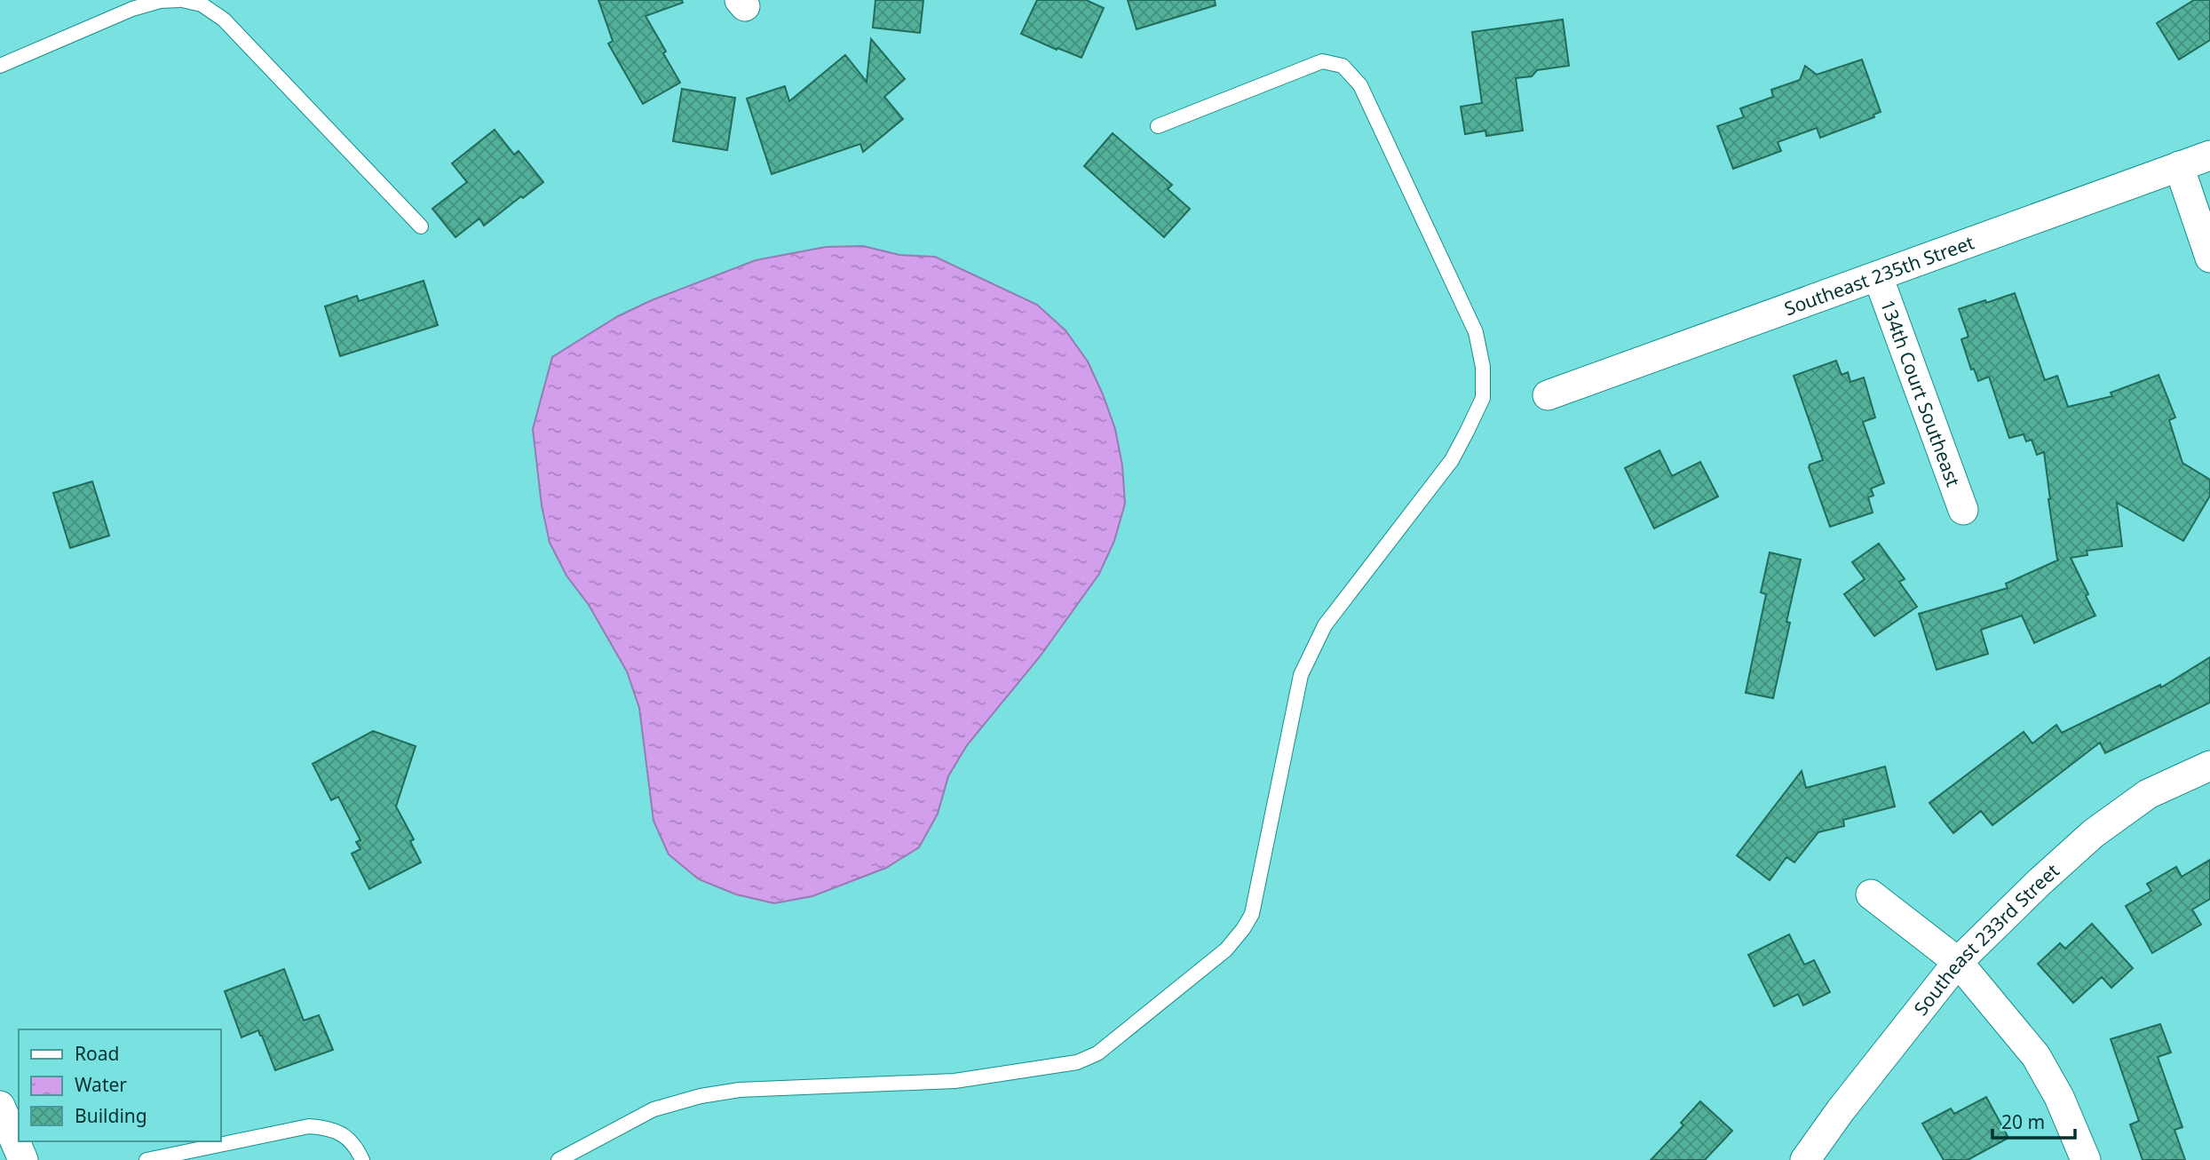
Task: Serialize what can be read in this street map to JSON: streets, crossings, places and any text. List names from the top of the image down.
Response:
{
  "streets": {
    "street": ["Southeast 235th Street", "134th Court Southeast", "Southeast 233rd Street"]
  },
  "crossings": [
    ["Southeast 235th Street", "134th Court Southeast"]
  ],
  "legend": ["Road", "Water", "Building"],
  "scale_bar": "20 m"
}
